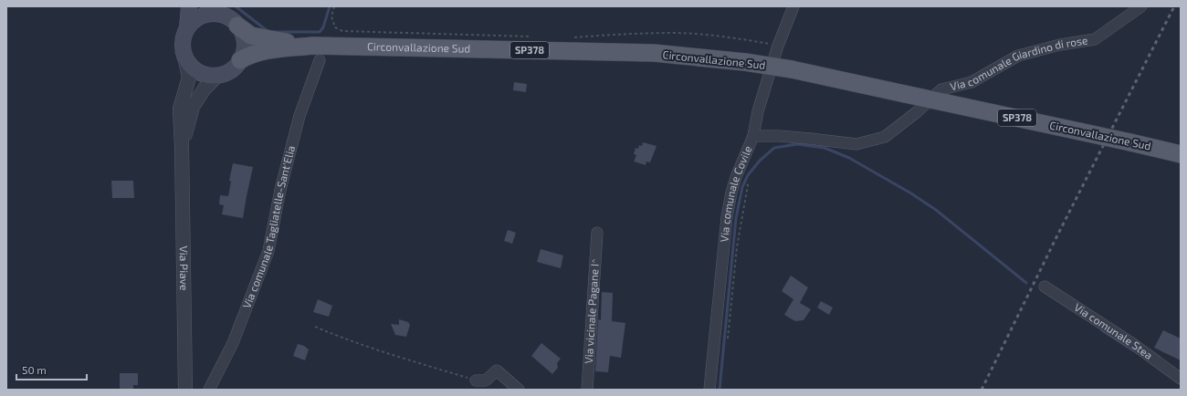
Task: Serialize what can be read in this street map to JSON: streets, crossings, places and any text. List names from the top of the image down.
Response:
{
  "streets": {
    "main road": ["Circonvallazione Sud", "SP378"],
    "street": [
      "Via comunale Giardino di rose",
      "Via comunale Covile",
      "Via comunale Tagliatelle-Sant'Elia",
      "Via Piave",
      "Via vicinale Pagane I^",
      "Via comunale Stea"
    ]
  },
  "crossings": [
    ["Circonvallazione Sud", "SP378"],
    ["Circonvallazione Sud", "Via comunale Tagliatelle-Sant'Elia"],
    ["Circonvallazione Sud", "Via Piave"],
    ["SP378", "Via comunale Tagliatelle-Sant'Elia"],
    ["SP378", "Via Piave"],
    ["Via comunale Giardino di rose", "Via comunale Covile"]
  ],
  "scale_bar": "50 m"
}
